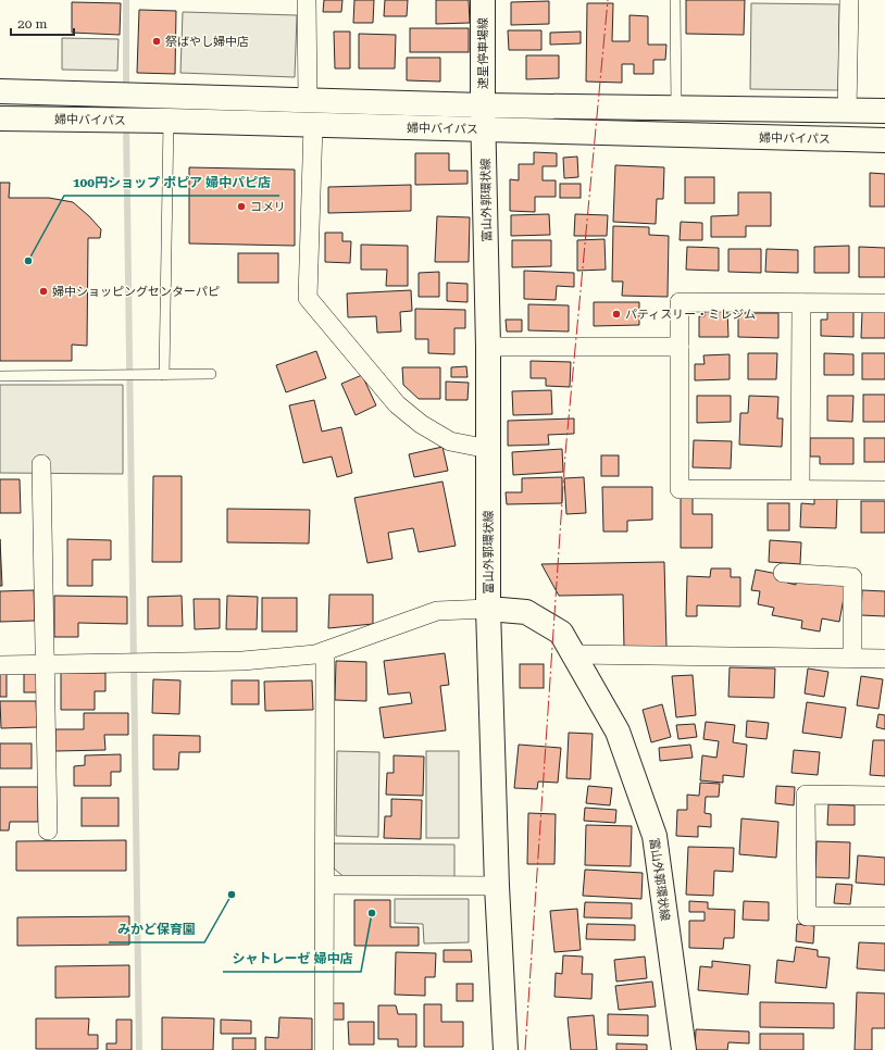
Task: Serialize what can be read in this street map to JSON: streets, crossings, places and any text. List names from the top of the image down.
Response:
{
  "streets": {
    "main road": ["速星停車場線", "婦中バイパス", "富山外郭環状線"]
  },
  "crossings": [
    ["速星停車場線", "婦中バイパス"],
    ["速星停車場線", "富山外郭環状線"],
    ["婦中バイパス", "富山外郭環状線"]
  ],
  "places": [
    "祭ばやし婦中店",
    "コメリ",
    "100円ショップ ポピア 婦中パピ店",
    "婦中ショッピングセンターパピ",
    "パティスリー・ミレジム",
    "みかど保育園",
    "シャトレーゼ 婦中店"
  ],
  "scale_bar": "20 m"
}
